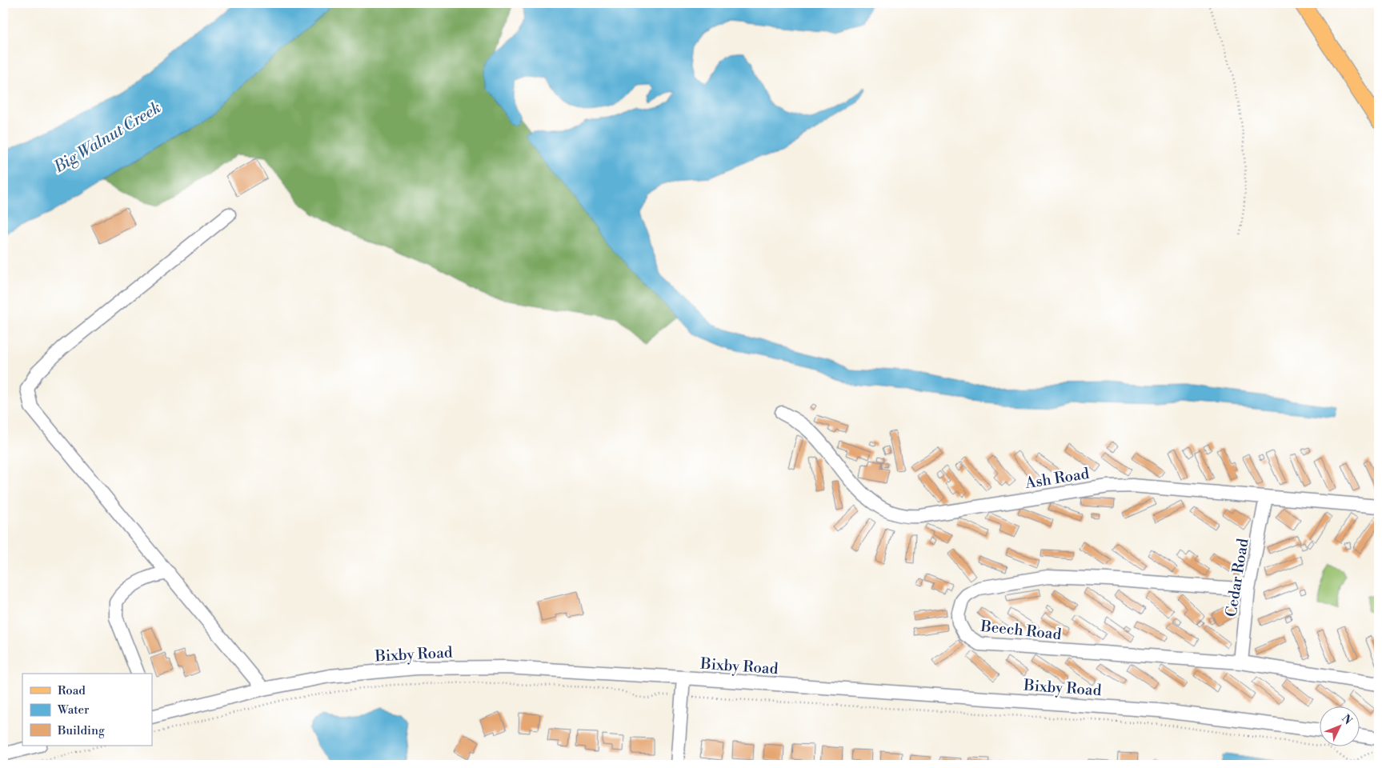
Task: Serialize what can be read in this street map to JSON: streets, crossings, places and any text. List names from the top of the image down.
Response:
{
  "streets": {
    "street": [
      "Ash Road",
      "Cedar Road",
      "Beech Road",
      "Bixby Road"
    ]
  },
  "crossings": [
    ["Ash Road", "Cedar Road"],
    ["Cedar Road", "Beech Road"]
  ],
  "water": ["Big Walnut Creek"],
  "legend": ["Road", "Water", "Building"],
  "north": "top right"
}
